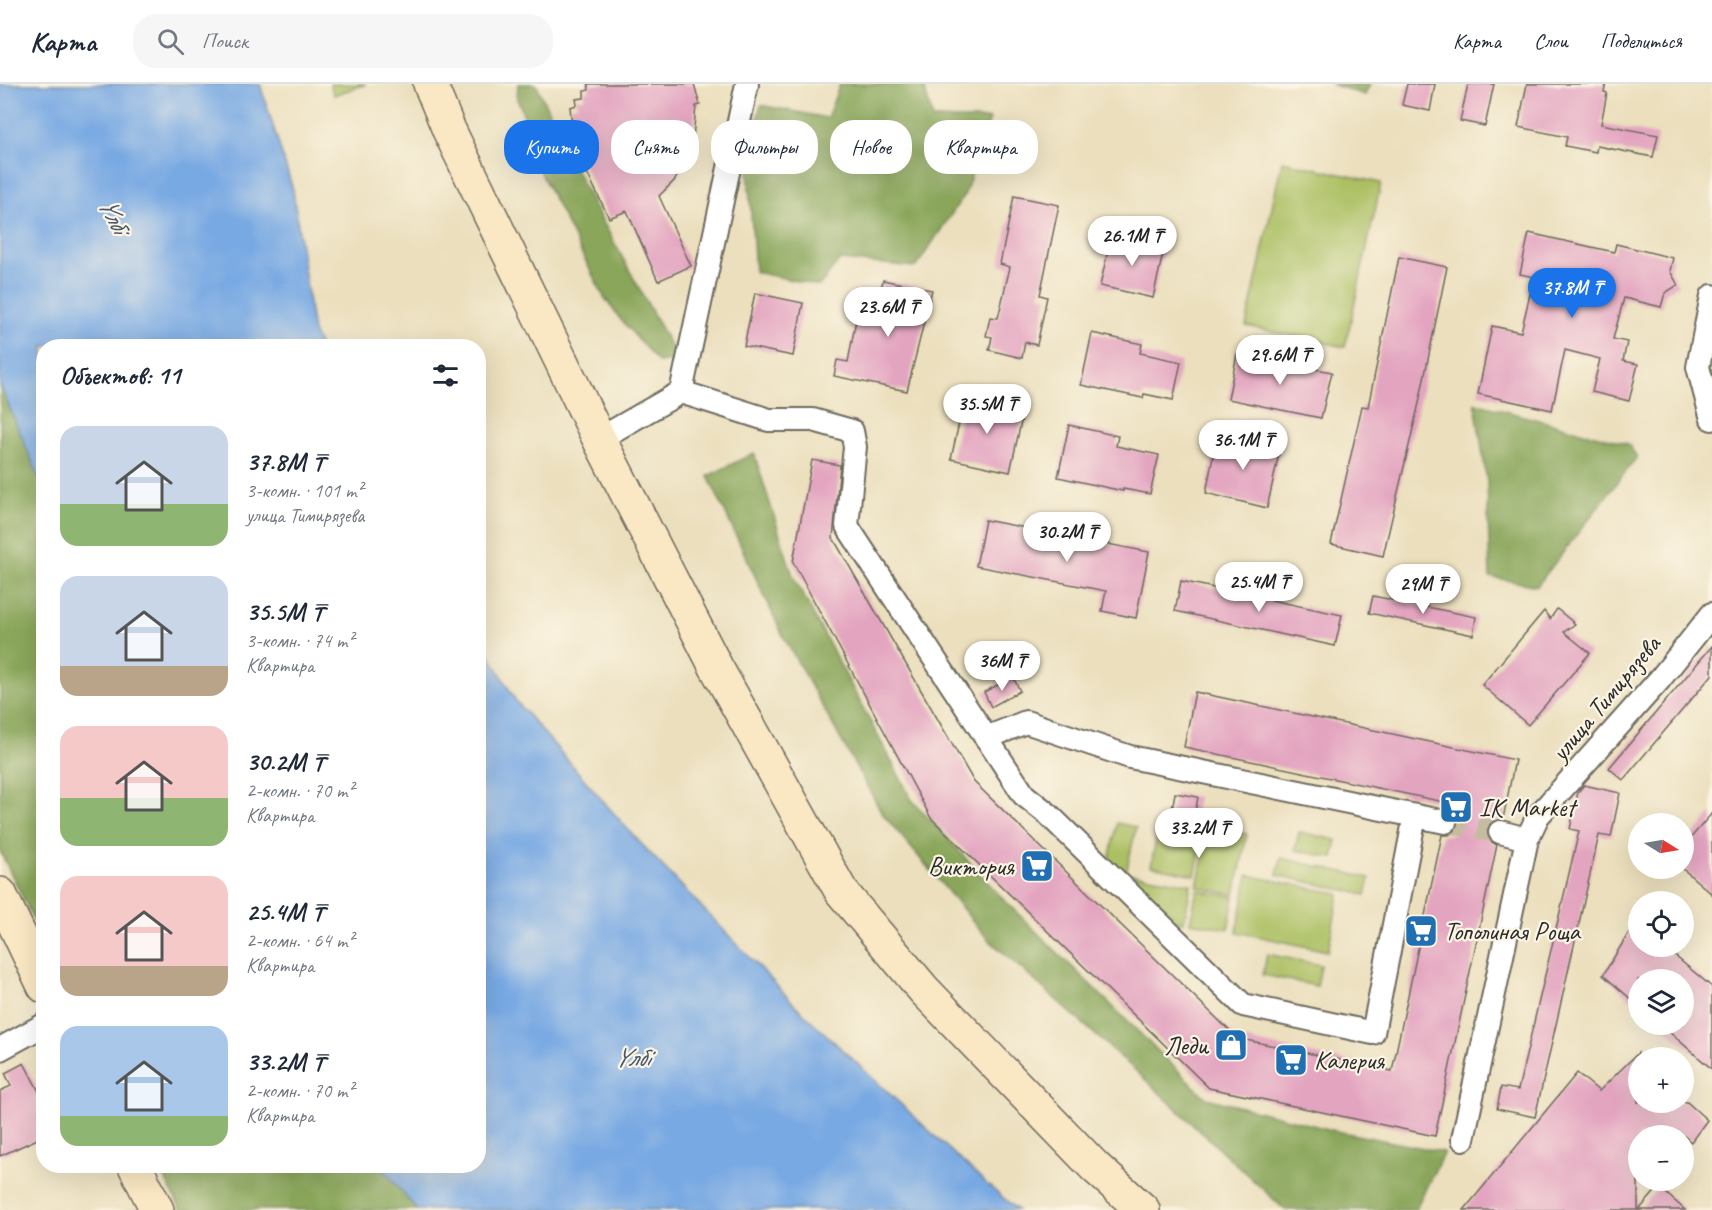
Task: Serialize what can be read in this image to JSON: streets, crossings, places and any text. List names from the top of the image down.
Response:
{
  "streets": {
    "street": ["улица Тимирязева"]
  },
  "water": ["Үлбі"],
  "places": {
    "supermarket": [
      "IK Market",
      "Виктория",
      "Тополиная Роща",
      "Калерия"
    ],
    "shop": ["Леди"]
  },
  "north": "right",
  "page": {
    "header": "Карта",
    "search": "Поиск",
    "nav": ["Карта", "Слои", "Поделиться"],
    "chip": [
      "Купить",
      "Снять",
      "Фильтры",
      "Новое",
      "Квартира"
    ],
    "price": [
      "26.1M ₸",
      "37.8M ₸",
      "23.6M ₸",
      "29.6M ₸",
      "35.5M ₸",
      "36.1M ₸",
      "30.2M ₸",
      "25.4M ₸",
      "29M ₸",
      "36M ₸",
      "33.2M ₸"
    ],
    "heading": "Объектов: 11",
    "list": [
      {
        "name": "37.8M ₸",
        "note": "3-комн. · 101 m² · улица Тимирязева"
      },
      {
        "name": "35.5M ₸",
        "note": "3-комн. · 74 m² · Квартира"
      },
      {
        "name": "30.2M ₸",
        "note": "2-комн. · 70 m² · Квартира"
      },
      {
        "name": "25.4M ₸",
        "note": "2-комн. · 64 m² · Квартира"
      },
      {
        "name": "33.2M ₸",
        "note": "2-комн. · 70 m² · Квартира"
      }
    ],
    "map_buttons": ["+", "−"]
  }
}
